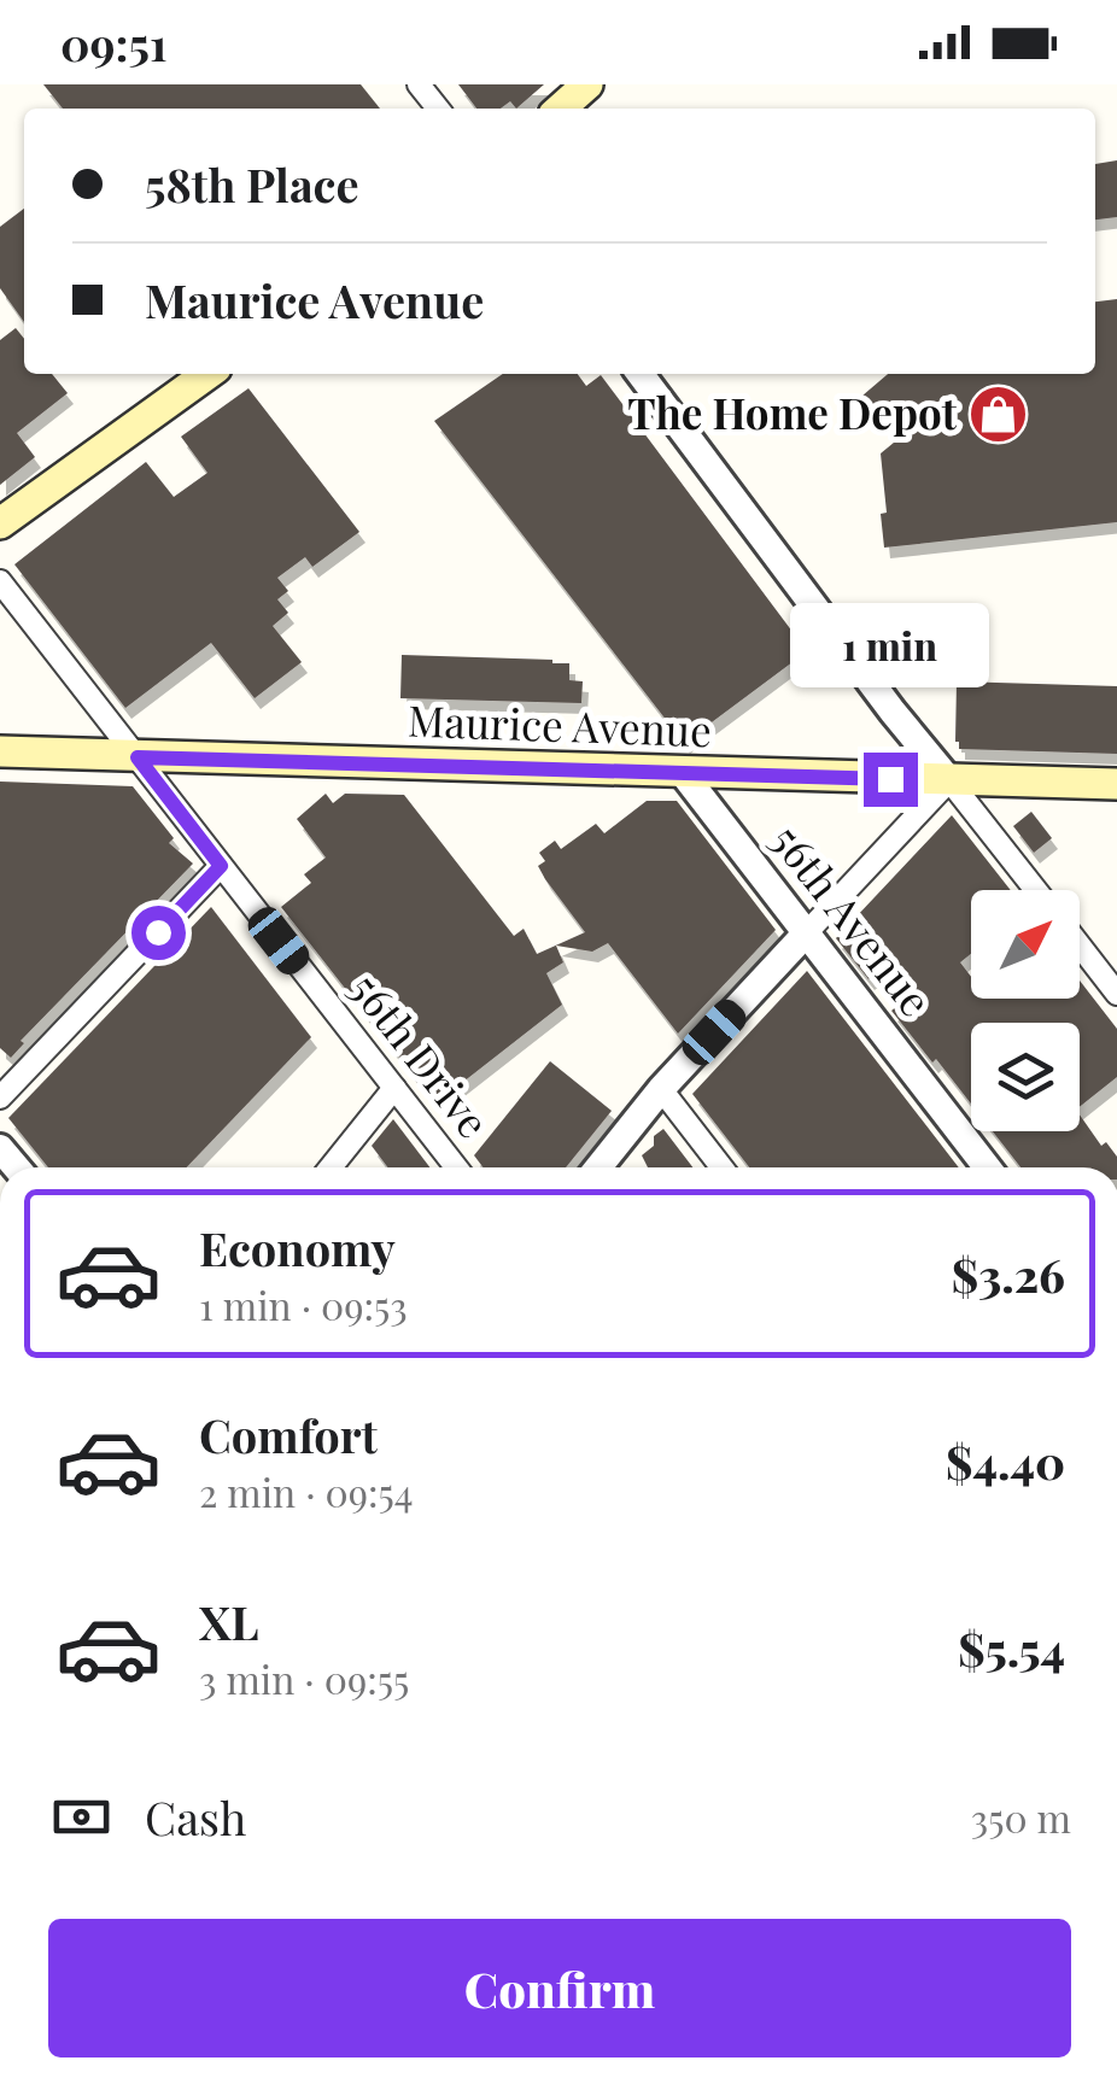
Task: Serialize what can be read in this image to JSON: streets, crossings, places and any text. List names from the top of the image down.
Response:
{
  "streets": {
    "main road": ["Maurice Avenue"],
    "street": ["56th Avenue", "56th Drive"]
  },
  "crossings": [
    ["Maurice Avenue", "56th Avenue"],
    ["Maurice Avenue", "56th Drive"]
  ],
  "places": {
    "shop": ["The Home Depot"]
  },
  "north": "top right",
  "page": {
    "status": "09:51",
    "banner": ["58th Place", "Maurice Avenue"],
    "bubble": "1 min",
    "list": [
      {
        "name": "Economy",
        "note": "1 min · 09:53",
        "value": "$3.26"
      },
      {
        "name": "Comfort",
        "note": "2 min · 09:54",
        "value": "$4.40"
      },
      {
        "name": "XL",
        "note": "3 min · 09:55",
        "value": "$5.54"
      }
    ],
    "pay": ["Cash", "350 m"],
    "buttons": "Confirm"
  }
}
